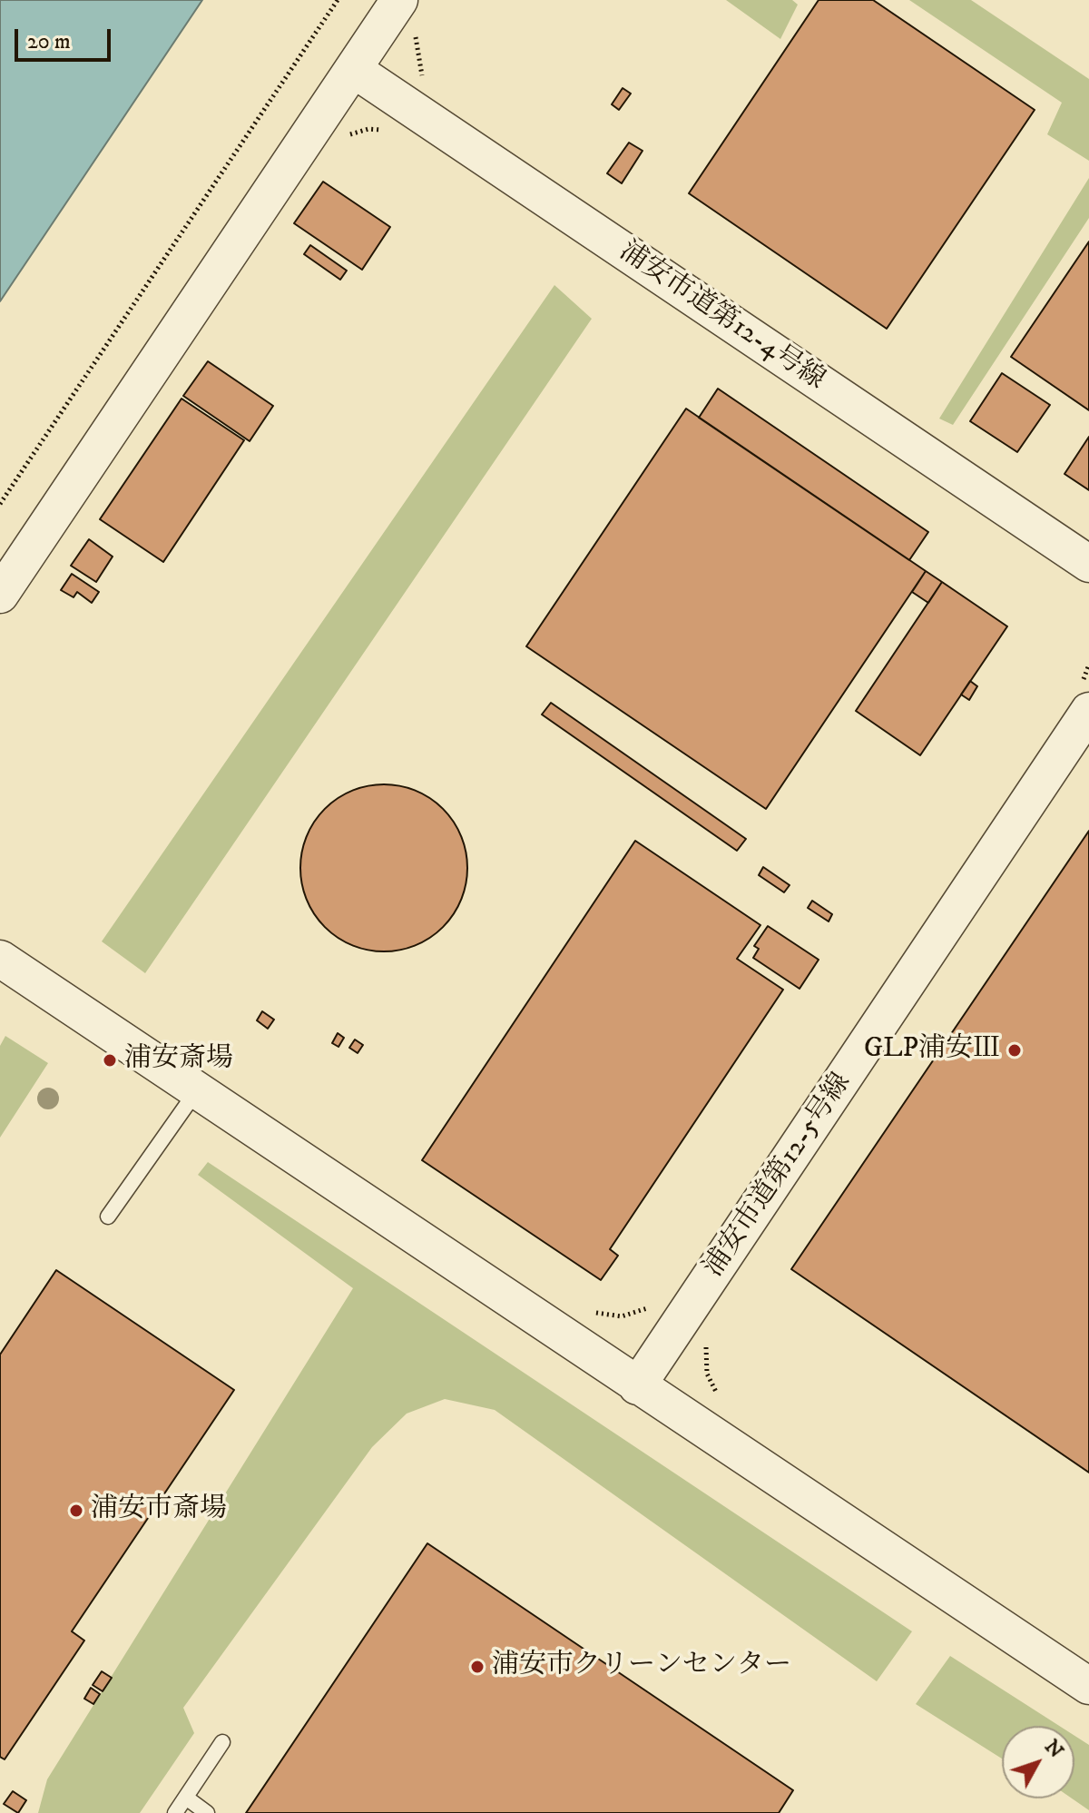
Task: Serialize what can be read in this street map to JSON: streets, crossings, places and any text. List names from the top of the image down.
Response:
{
  "streets": {
    "street": ["浦安市道第12-4号線", "浦安市道第12-5号線"]
  },
  "places": [
    "GLP浦安Ⅲ",
    "浦安斎場",
    "浦安市斎場",
    "浦安市クリーンセンター"
  ],
  "scale_bar": "20 m",
  "north": "top right"
}
